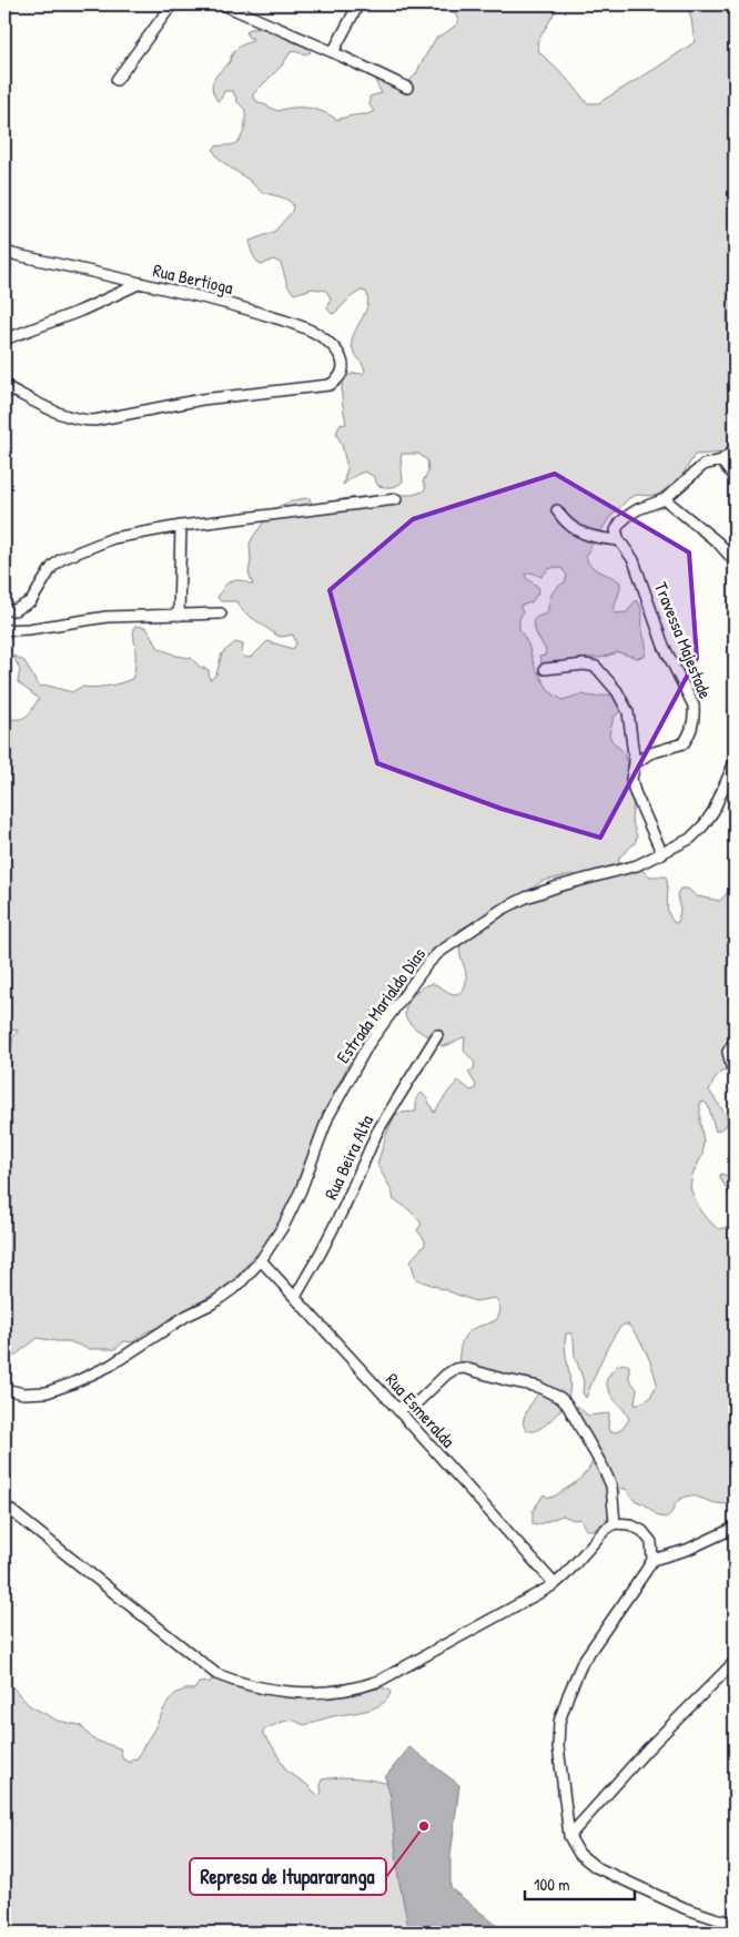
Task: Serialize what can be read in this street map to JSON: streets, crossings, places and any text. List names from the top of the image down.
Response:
{
  "streets": {
    "street": [
      "Rua Bertioga",
      "Travessa Majestade",
      "Estrada Marialdo Dias",
      "Rua Beira Alta",
      "Rua Esmeralda"
    ]
  },
  "crossings": [
    ["Estrada Marialdo Dias", "Rua Esmeralda"],
    ["Rua Beira Alta", "Rua Esmeralda"]
  ],
  "places": ["Represa de Itupararanga"],
  "scale_bar": "100 m"
}
